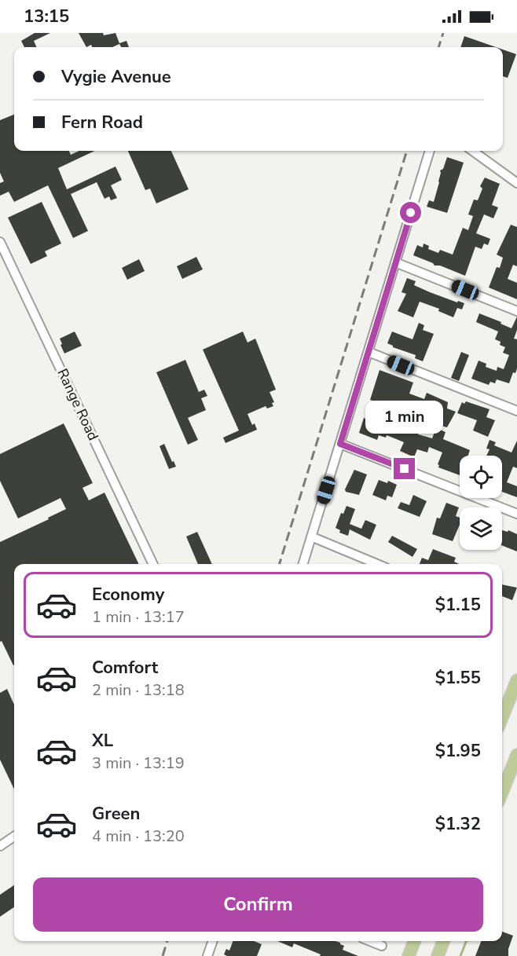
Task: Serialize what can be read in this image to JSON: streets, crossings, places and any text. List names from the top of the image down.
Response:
{
  "streets": {
    "street": ["Range Road"]
  },
  "page": {
    "status": "13:15",
    "banner": ["Vygie Avenue", "Fern Road"],
    "bubble": "1 min",
    "list": [
      {
        "name": "Economy",
        "note": "1 min · 13:17",
        "value": "$1.15"
      },
      {
        "name": "Comfort",
        "note": "2 min · 13:18",
        "value": "$1.55"
      },
      {
        "name": "XL",
        "note": "3 min · 13:19",
        "value": "$1.95"
      },
      {
        "name": "Green",
        "note": "4 min · 13:20",
        "value": "$1.32"
      }
    ],
    "buttons": "Confirm"
  }
}
